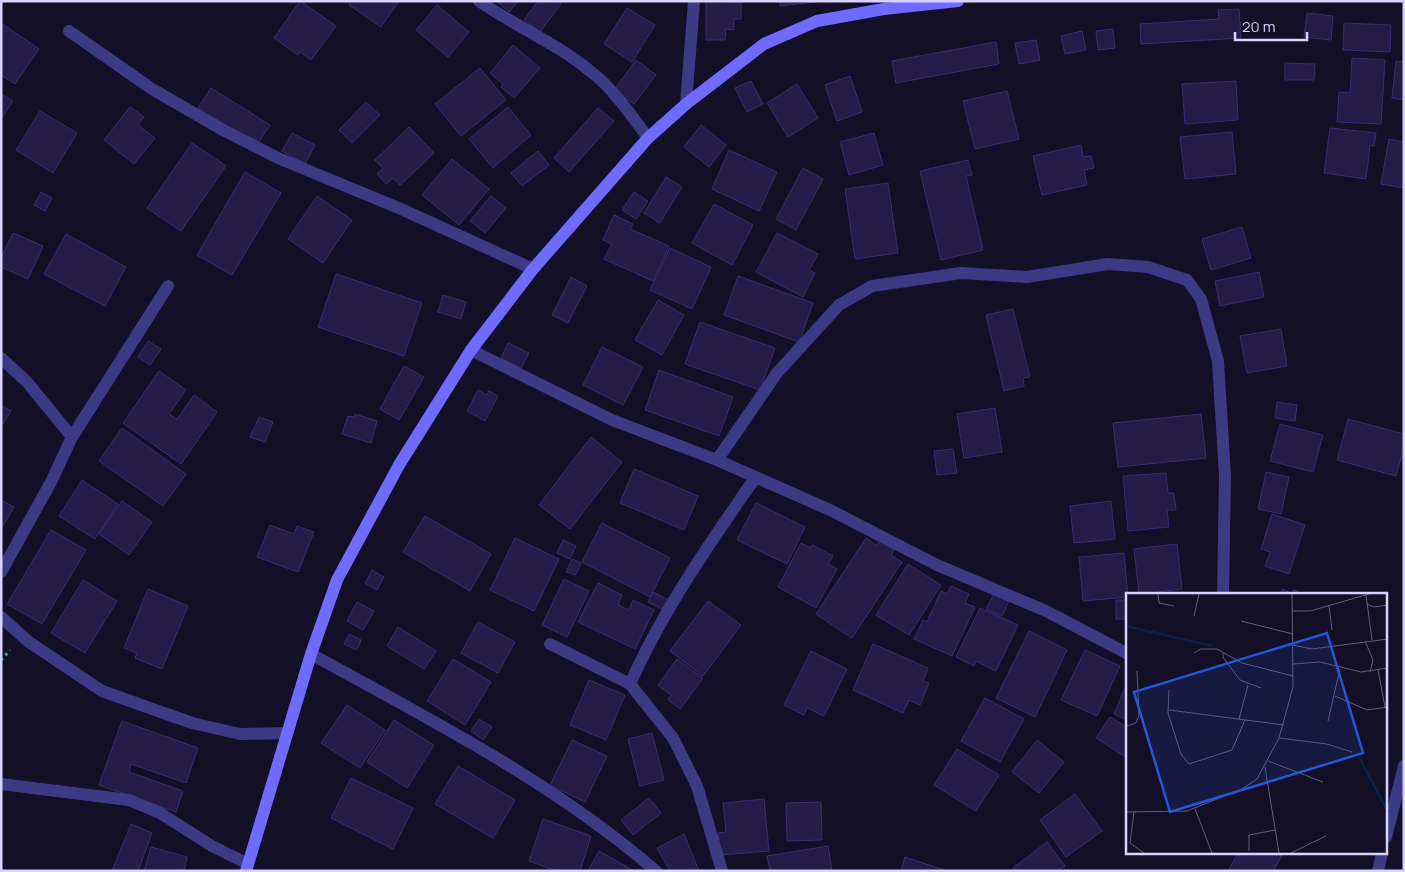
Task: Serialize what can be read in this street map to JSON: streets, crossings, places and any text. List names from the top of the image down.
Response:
{
  "scale_bar": "20 m"
}
